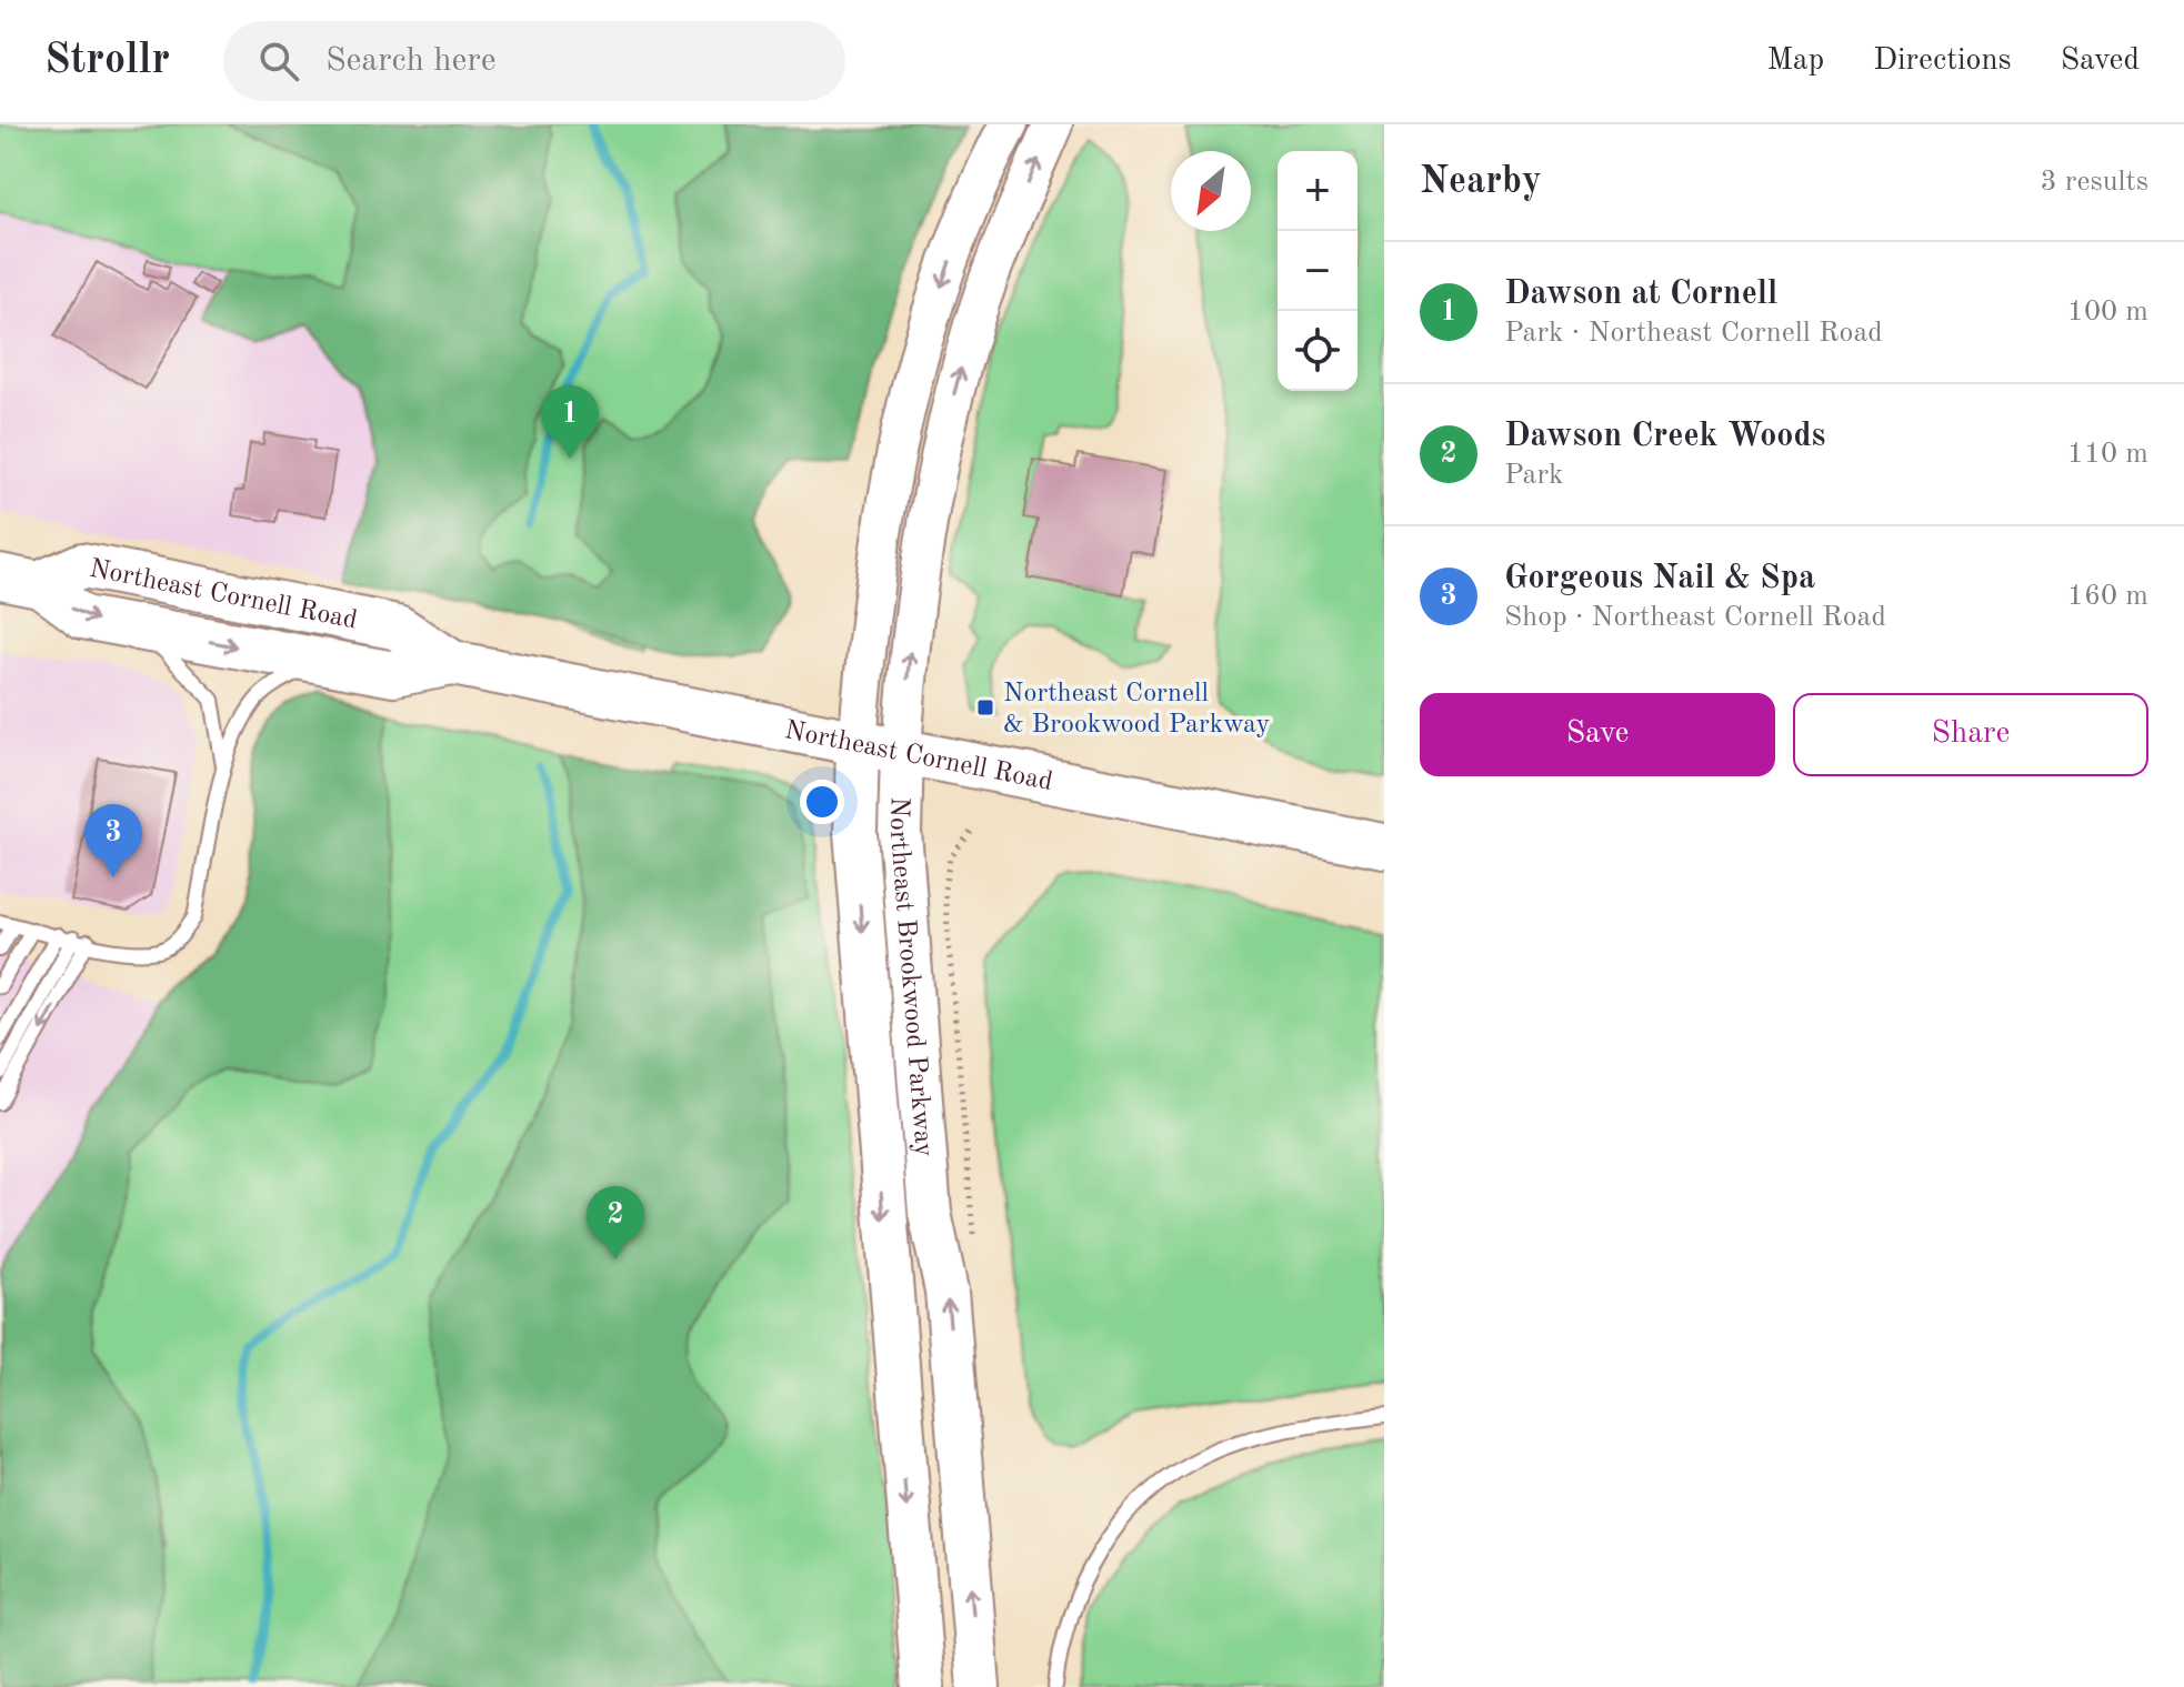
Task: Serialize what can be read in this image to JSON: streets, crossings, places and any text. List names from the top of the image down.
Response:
{
  "streets": {
    "highway": ["Northeast Cornell Road"],
    "main road": ["Northeast Brookwood Parkway"]
  },
  "crossings": [
    ["Northeast Cornell Road", "Northeast Brookwood Parkway"]
  ],
  "places": {
    "transit": ["Northeast Cornell & Brookwood Parkway"]
  },
  "north": "bottom left",
  "page": {
    "header": "Strollr",
    "search": "Search here",
    "nav": ["Map", "Directions", "Saved"],
    "heading": ["Nearby", "3 results"],
    "map_buttons": ["+", "−"],
    "list": [
      {
        "mark": "1",
        "name": "Dawson at Cornell",
        "note": "Park · Northeast Cornell Road",
        "value": "100 m"
      },
      {
        "mark": "2",
        "name": "Dawson Creek Woods",
        "note": "Park",
        "value": "110 m"
      },
      {
        "mark": "3",
        "name": "Gorgeous Nail & Spa",
        "note": "Shop · Northeast Cornell Road",
        "value": "160 m"
      }
    ],
    "pins": ["1", "3", "2"],
    "buttons": ["Save", "Share"]
  }
}
